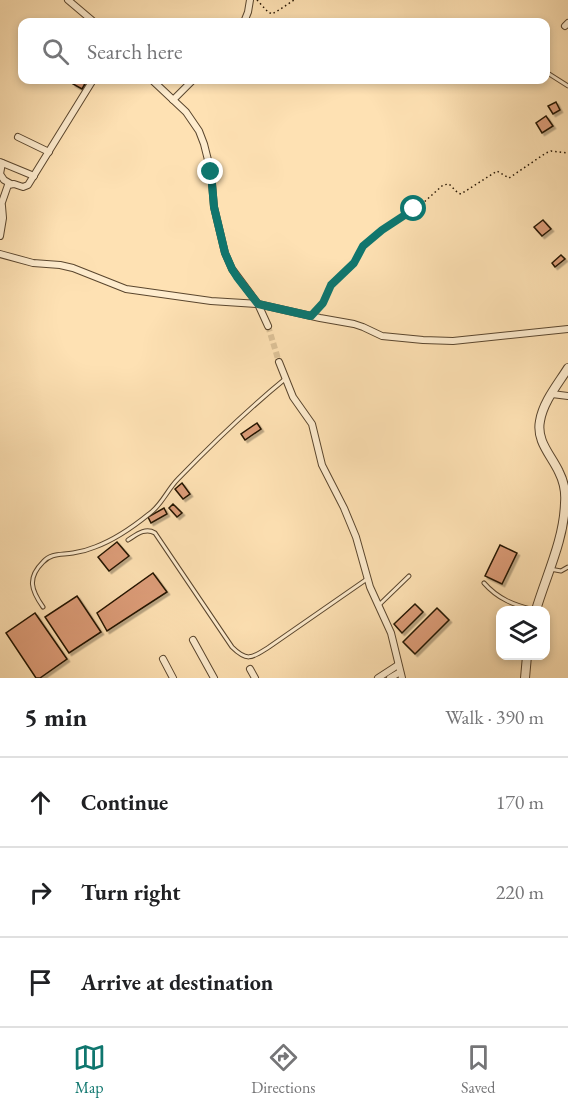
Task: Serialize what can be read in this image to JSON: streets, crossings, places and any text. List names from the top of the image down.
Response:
{
  "page": {
    "search": "Search here",
    "heading": ["5 min", "Walk · 390 m"],
    "list": [
      ["Continue", "170 m"],
      ["Turn right", "220 m"],
      "Arrive at destination"
    ],
    "nav": ["Map", "Directions", "Saved"]
  }
}
